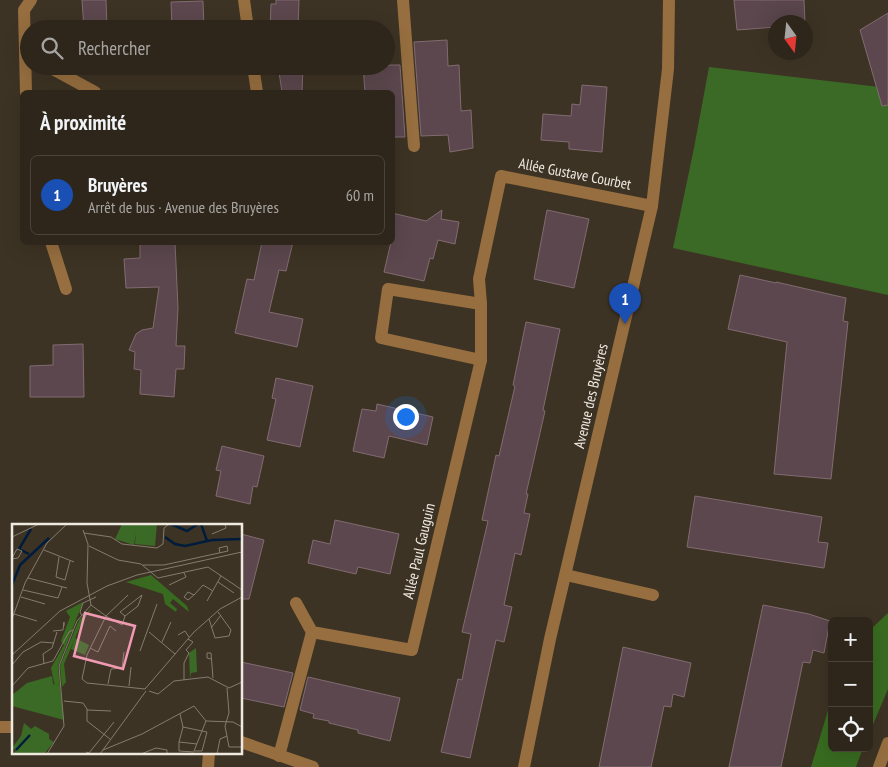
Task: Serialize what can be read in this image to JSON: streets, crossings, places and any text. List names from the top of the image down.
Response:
{
  "streets": {
    "street": ["Allée Gustave Courbet", "Avenue des Bruyères", "Allée Paul Gauguin"]
  },
  "crossings": [
    ["Allée Gustave Courbet", "Avenue des Bruyères"],
    ["Allée Gustave Courbet", "Allée Paul Gauguin"]
  ],
  "north": "bottom",
  "page": {
    "search": "Rechercher",
    "heading": "À proximité",
    "list": [
      {
        "mark": "1",
        "name": "Bruyères",
        "note": "Arrêt de bus · Avenue des Bruyères",
        "value": "60 m"
      }
    ],
    "pins": "1",
    "map_buttons": ["+", "−"]
  }
}
